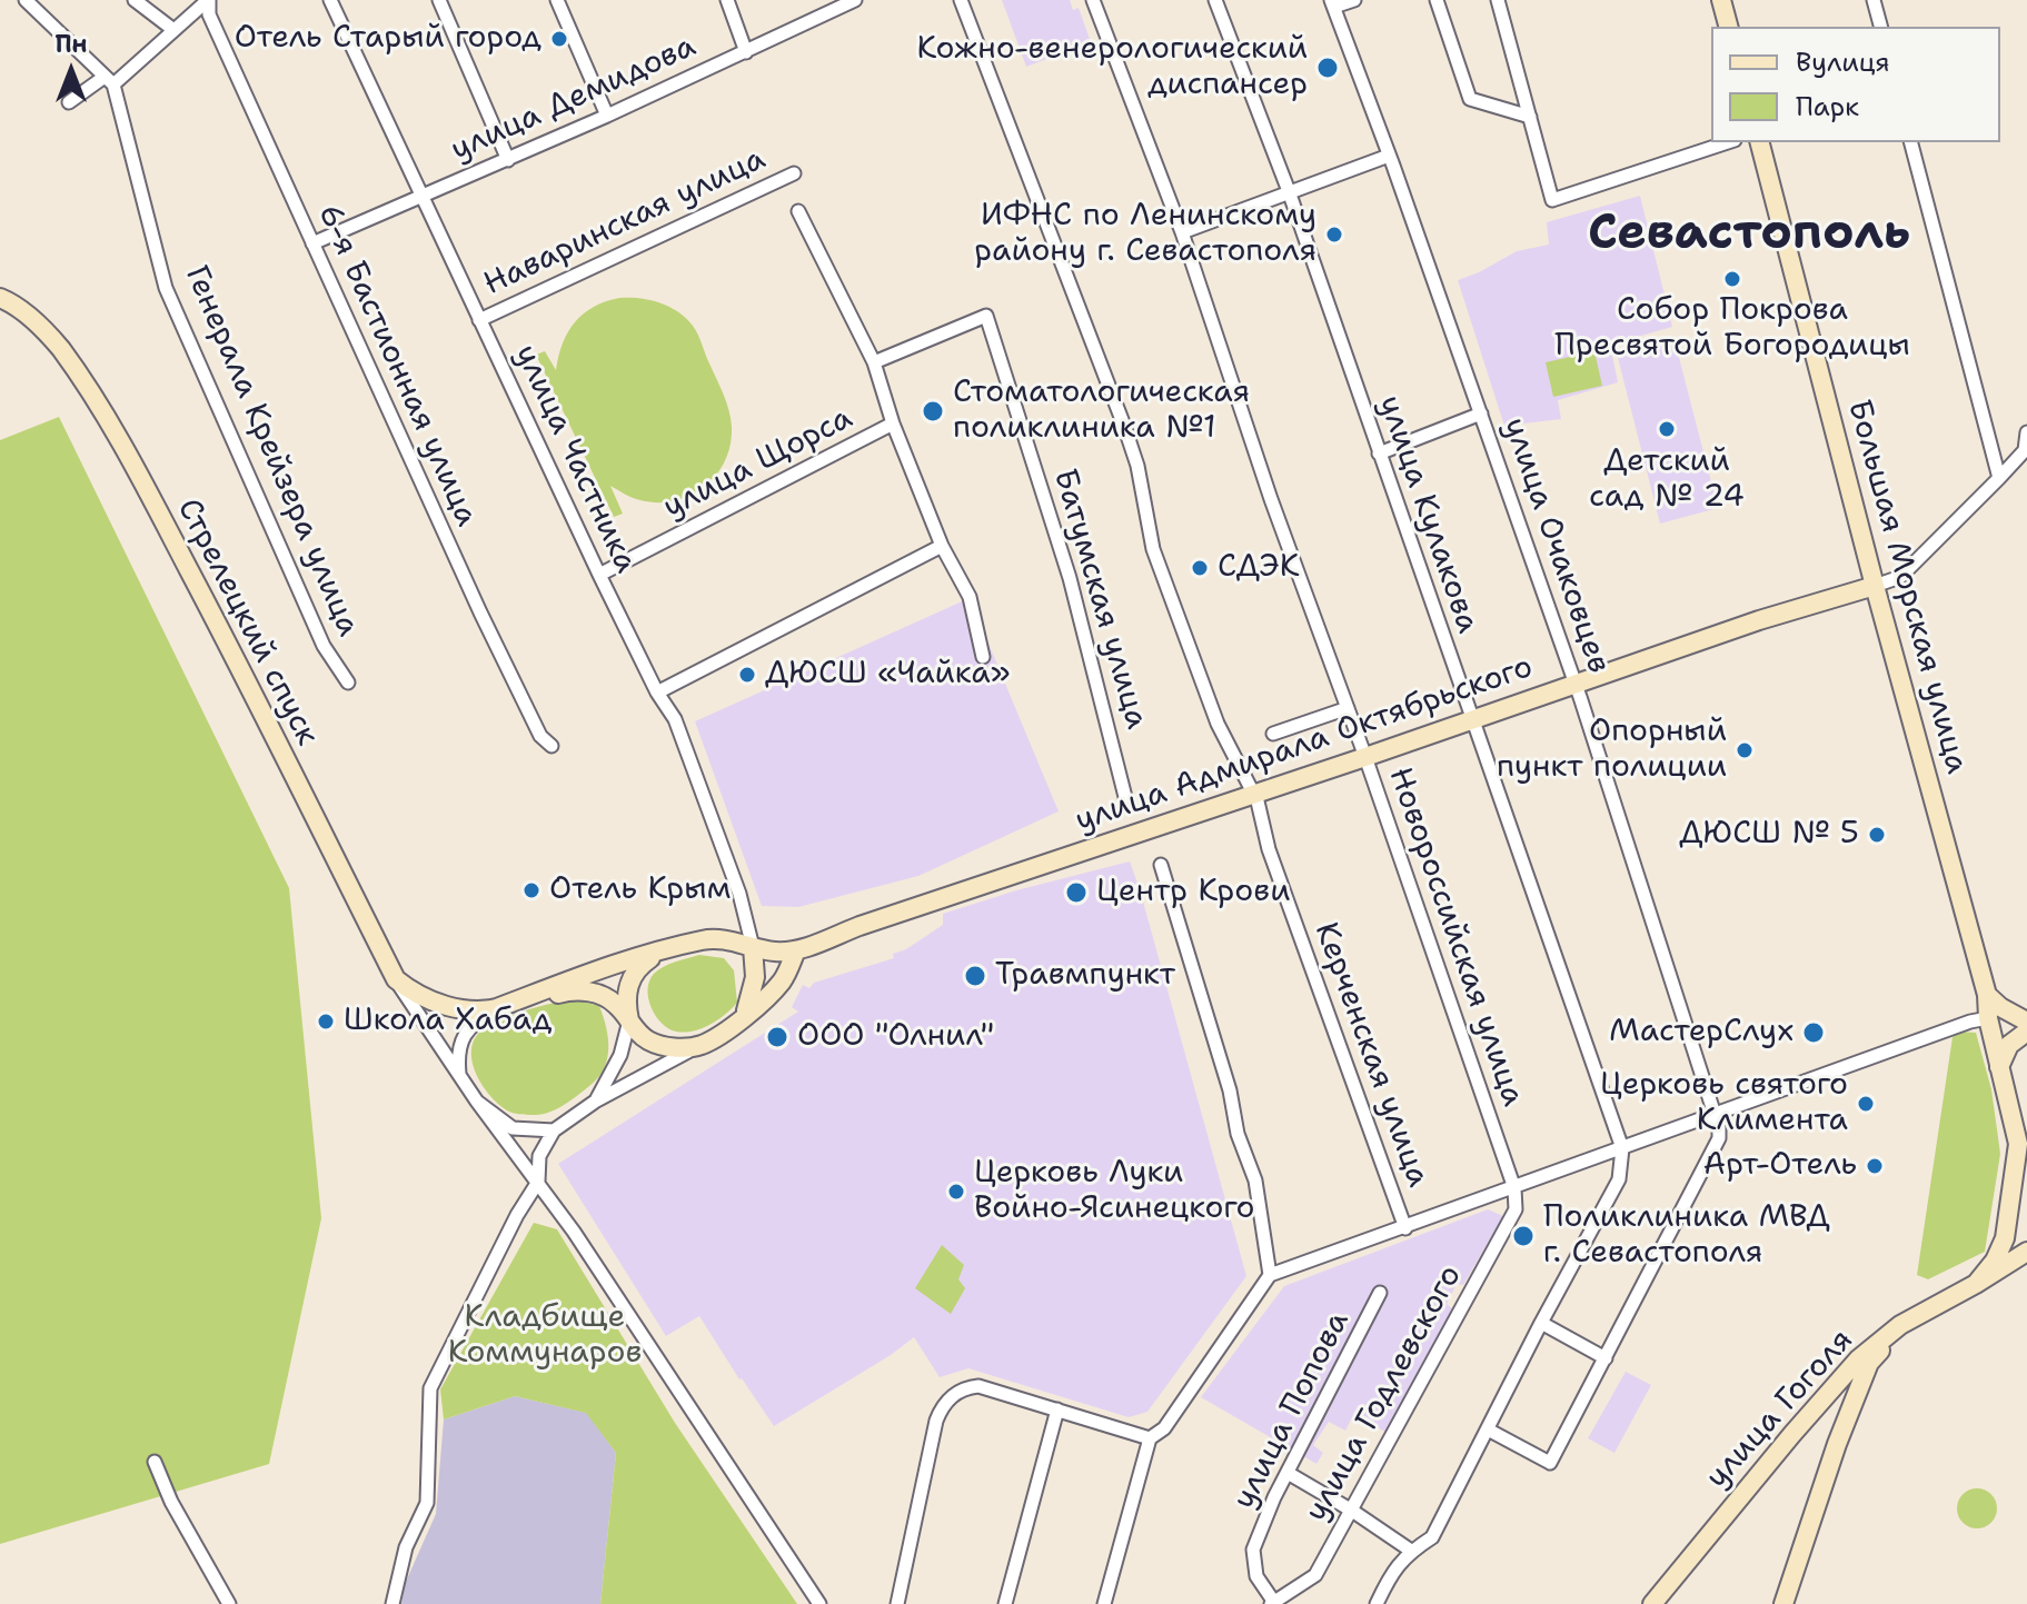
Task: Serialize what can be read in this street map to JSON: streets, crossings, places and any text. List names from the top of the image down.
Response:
{
  "streets": {
    "main road": [
      "Большая Морская улица",
      "Стрелецкий спуск",
      "улица Адмирала Октябрьского",
      "улица Гоголя"
    ],
    "street": [
      "улица Демидова",
      "Наваринская улица",
      "6-я Бастионная улица",
      "Генерала Крейзера улица",
      "улица Частника",
      "улица Щорса",
      "улица Кулакова",
      "улица Очаковцев",
      "Батумская улица",
      "Новороссийская улица",
      "Керченская улица",
      "улица Годлевского",
      "улица Попова"
    ]
  },
  "crossings": [
    ["улица Демидова", "6-я Бастионная улица"],
    ["улица Демидова", "улица Частника"],
    ["Наваринская улица", "улица Частника"],
    ["улица Частника", "улица Щорса"],
    ["улица Частника", "улица Адмирала Октябрьского"],
    ["улица Кулакова", "улица Адмирала Октябрьского"],
    ["улица Очаковцев", "улица Адмирала Октябрьского"],
    ["Большая Морская улица", "улица Адмирала Октябрьского"],
    ["Большая Морская улица", "улица Гоголя"],
    ["улица Адмирала Октябрьского", "Новороссийская улица"],
    ["улица Адмирала Октябрьского", "Керченская улица"],
    ["Новороссийская улица", "улица Годлевского"],
    ["улица Годлевского", "улица Попова"]
  ],
  "districts": ["Севастополь"],
  "parks": ["Кладбище Коммунаров"],
  "places": [
    "Отель Старый город",
    "Кожно-венерологический диспансер",
    "ИФНС по Ленинскому району г. Севастополя",
    "Собор Покрова Пресвятой Богородицы",
    "Стоматологическая поликлиника №1",
    "Детский сад № 24",
    "СДЭК",
    "ДЮСШ «Чайка»",
    "Опорный пункт полиции",
    "ДЮСШ № 5",
    "Отель Крым",
    "Центр Крови",
    "Травмпункт",
    "Школа Хабад",
    "МастерСлух",
    "ООО \"Олнил\"",
    "Церковь святого Климента",
    "Арт-Отель",
    "Церковь Луки Войно-Ясинецкого",
    "Поликлиника МВД г. Севастополя"
  ],
  "legend": ["Вулиця", "Парк"],
  "north": "top"
}
